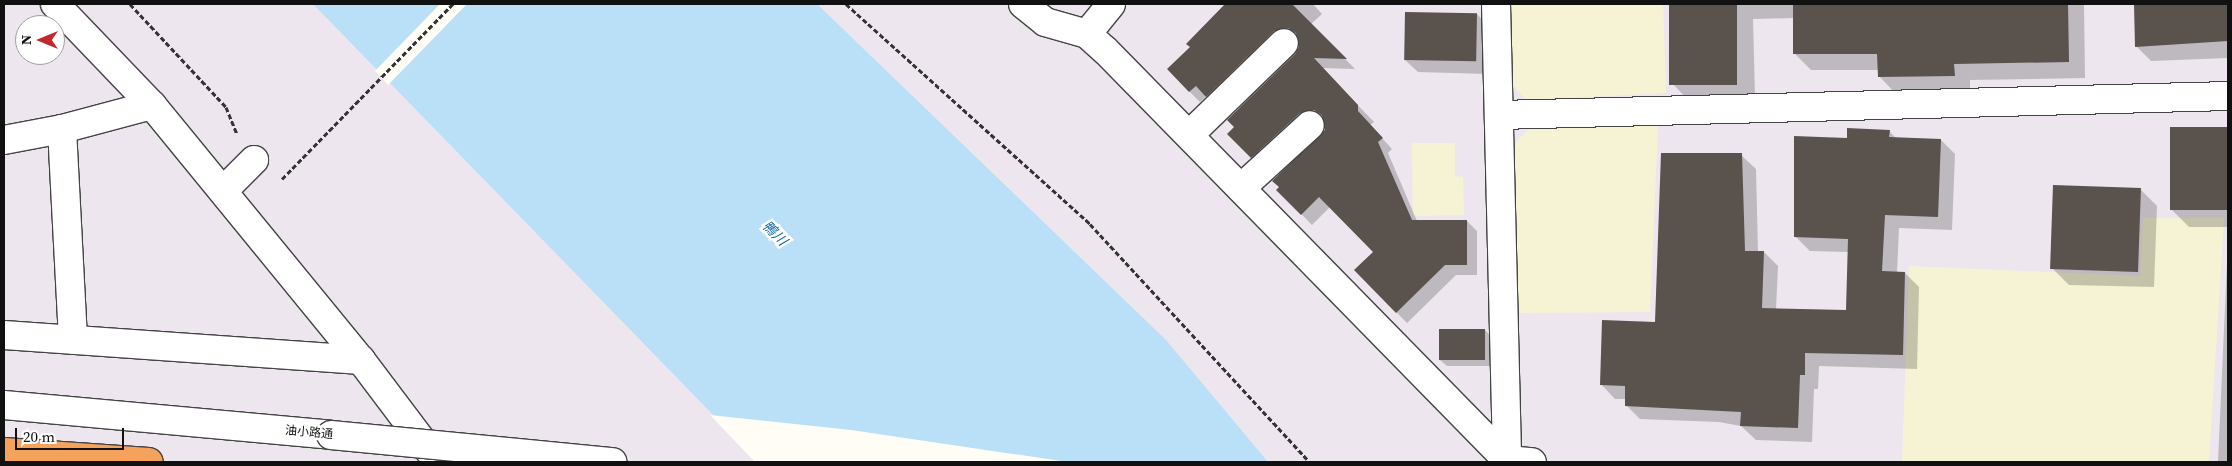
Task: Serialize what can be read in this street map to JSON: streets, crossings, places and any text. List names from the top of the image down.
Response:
{
  "streets": {
    "street": ["油小路通"]
  },
  "water": ["鴨川"],
  "scale_bar": "20 m",
  "north": "left"
}
